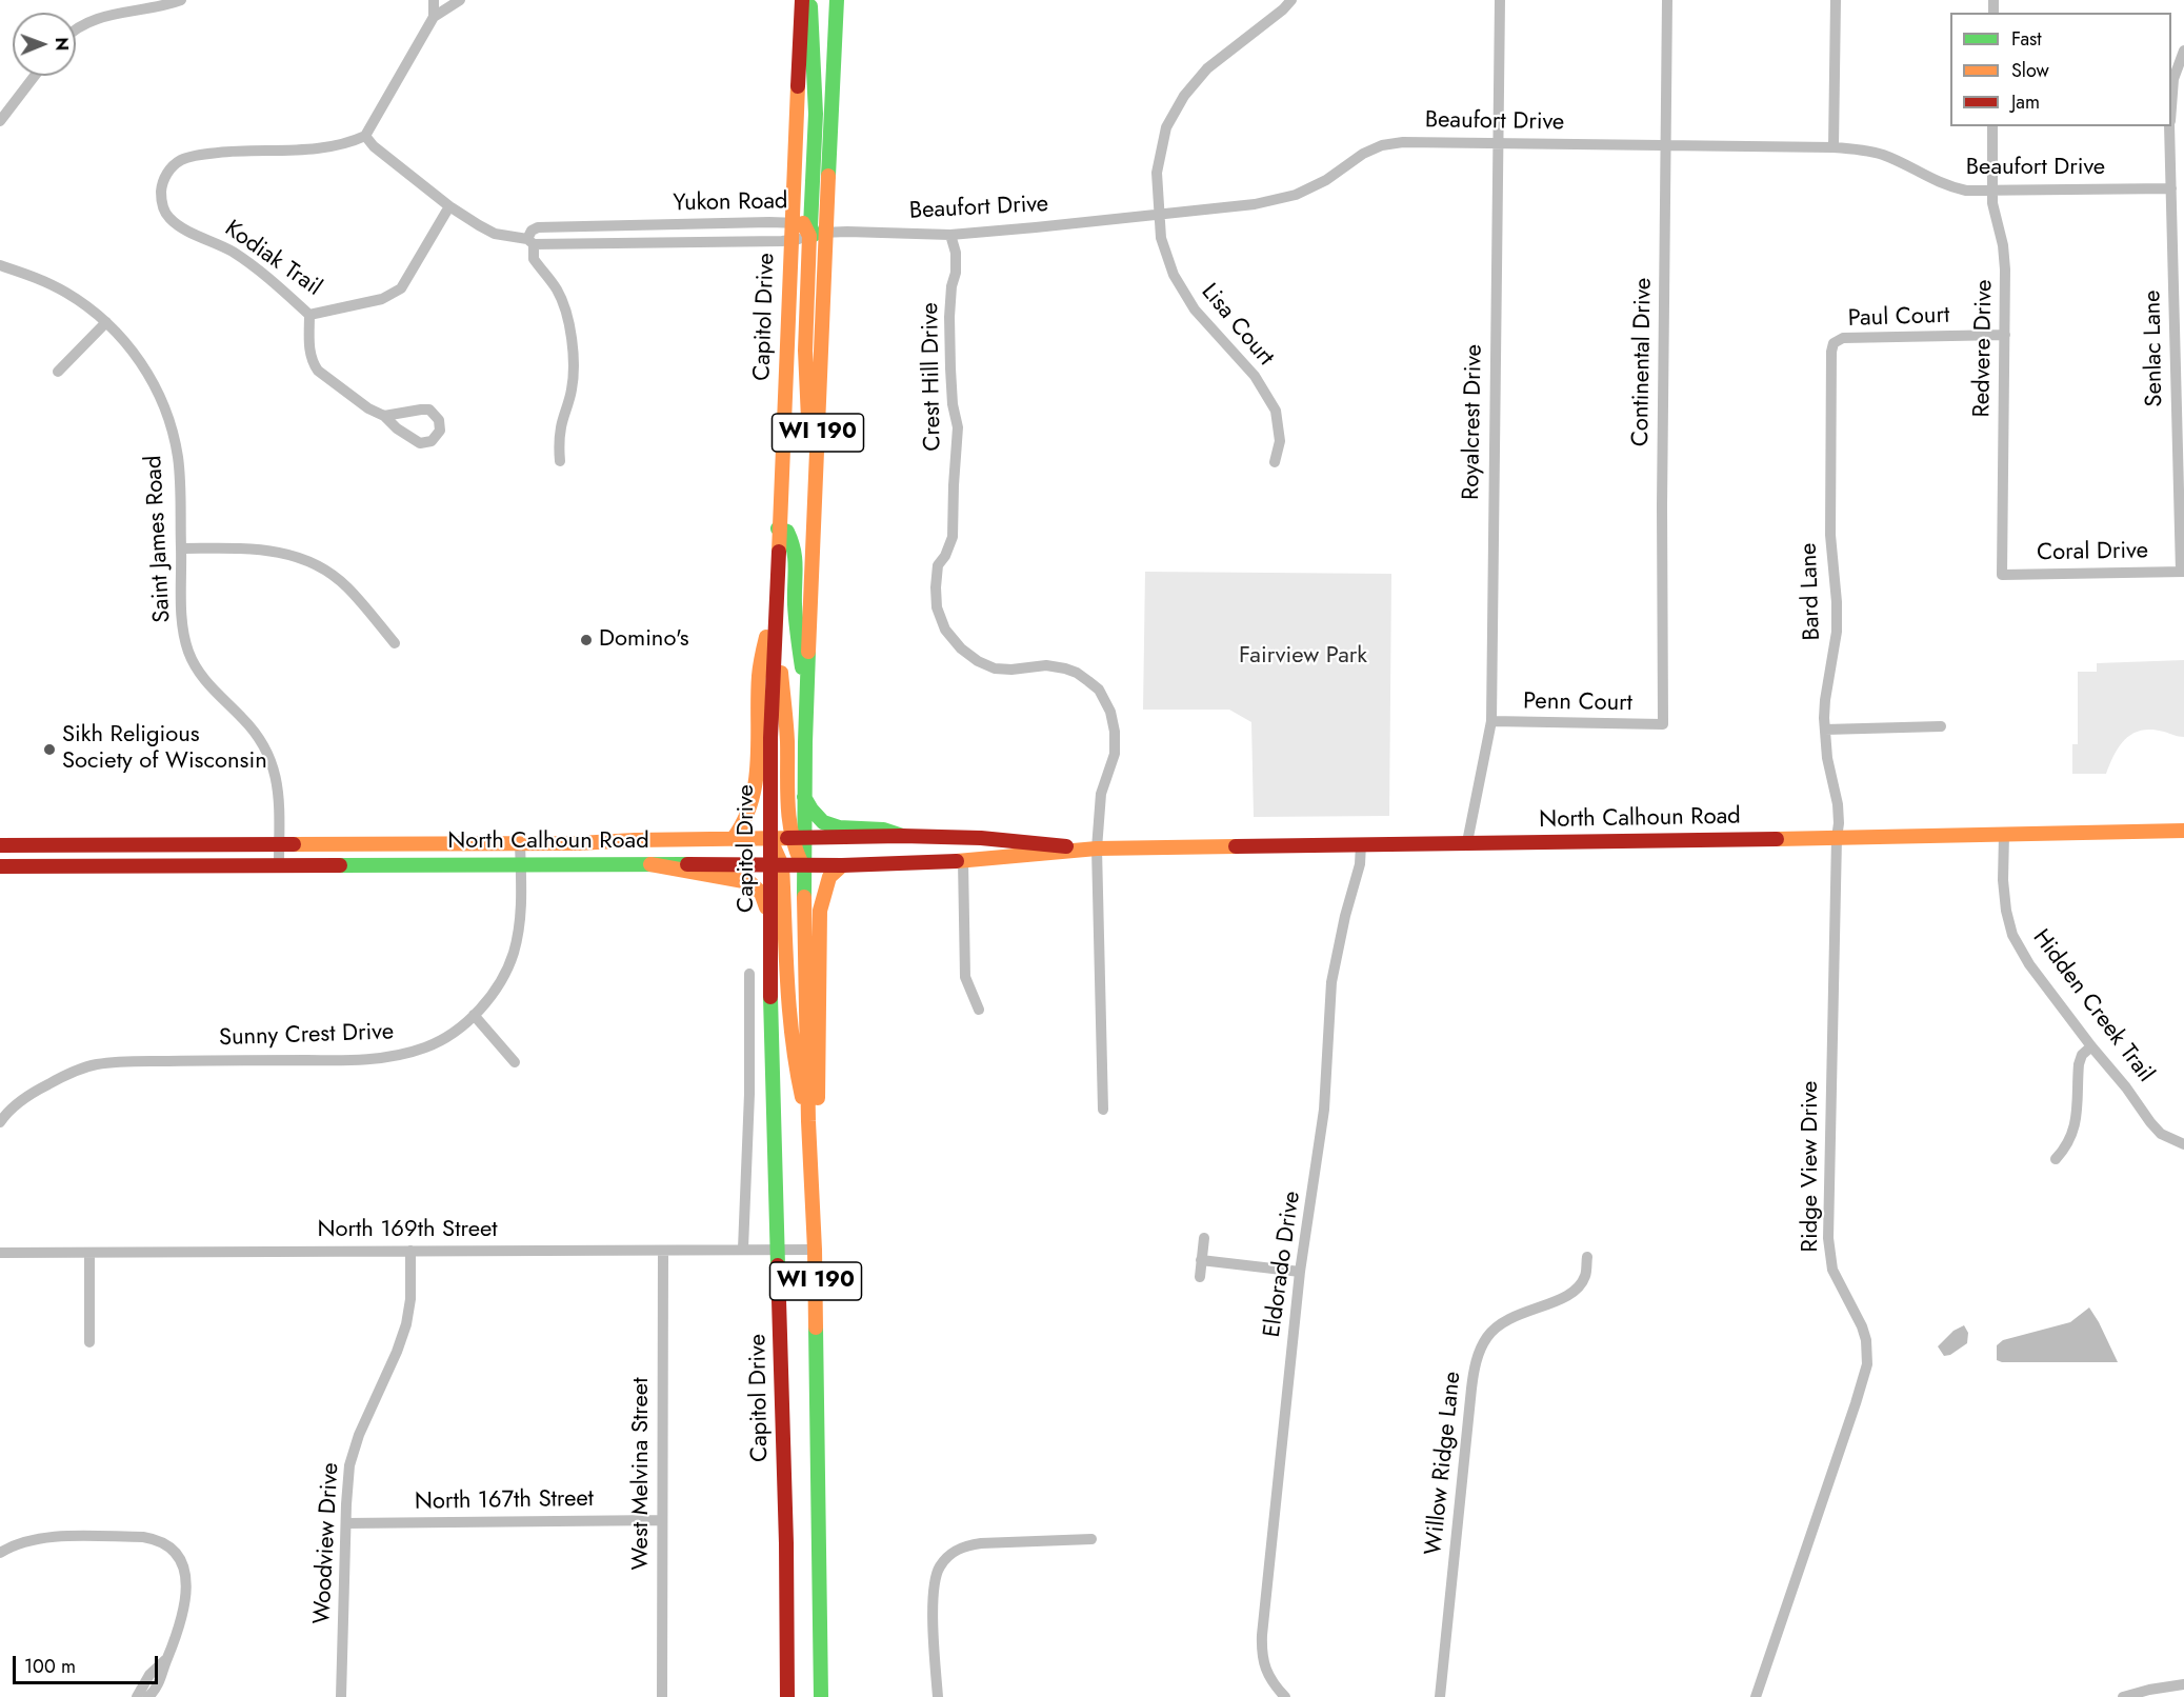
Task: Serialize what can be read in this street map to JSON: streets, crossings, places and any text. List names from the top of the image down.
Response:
{
  "streets": {
    "main road": ["Capitol Drive", "WI 190", "North Calhoun Road"],
    "street": [
      "Beaufort Drive",
      "Yukon Road",
      "Kodiak Trail",
      "Paul Court",
      "Lisa Court",
      "Redvere Drive",
      "Senlac Lane",
      "Continental Drive",
      "Crest Hill Drive",
      "Royalcrest Drive",
      "Saint James Road",
      "Coral Drive",
      "Bard Lane",
      "Penn Court",
      "Hidden Creek Trail",
      "Sunny Crest Drive",
      "Ridge View Drive",
      "North 169th Street",
      "Eldorado Drive",
      "Willow Ridge Lane",
      "West Melvina Street",
      "North 167th Street",
      "Woodview Drive"
    ]
  },
  "crossings": [
    ["Beaufort Drive", "Yukon Road"],
    ["Beaufort Drive", "Capitol Drive"],
    ["Beaufort Drive", "Lisa Court"],
    ["Beaufort Drive", "Redvere Drive"],
    ["Beaufort Drive", "Senlac Lane"],
    ["Beaufort Drive", "Continental Drive"],
    ["Beaufort Drive", "Crest Hill Drive"],
    ["Beaufort Drive", "Royalcrest Drive"],
    ["Yukon Road", "Kodiak Trail"],
    ["Yukon Road", "Capitol Drive"],
    ["Capitol Drive", "North Calhoun Road"],
    ["Capitol Drive", "North 169th Street"],
    ["Paul Court", "Redvere Drive"],
    ["Paul Court", "Bard Lane"],
    ["Redvere Drive", "Coral Drive"],
    ["Senlac Lane", "Coral Drive"],
    ["Continental Drive", "Penn Court"],
    ["Crest Hill Drive", "North Calhoun Road"],
    ["Royalcrest Drive", "Penn Court"],
    ["Royalcrest Drive", "North Calhoun Road"],
    ["WI 190", "North Calhoun Road"],
    ["WI 190", "North 169th Street"],
    ["Saint James Road", "North Calhoun Road"],
    ["Bard Lane", "North Calhoun Road"],
    ["Bard Lane", "Ridge View Drive"],
    ["North Calhoun Road", "Hidden Creek Trail"],
    ["North Calhoun Road", "Sunny Crest Drive"],
    ["North Calhoun Road", "Ridge View Drive"],
    ["North Calhoun Road", "Eldorado Drive"],
    ["North 169th Street", "West Melvina Street"],
    ["North 169th Street", "Woodview Drive"],
    ["West Melvina Street", "North 167th Street"],
    ["North 167th Street", "Woodview Drive"]
  ],
  "parks": ["Fairview Park"],
  "places": ["Domino's", "Sikh Religious Society of Wisconsin"],
  "legend": ["Fast", "Slow", "Jam"],
  "scale_bar": "100 m",
  "north": "right"
}
